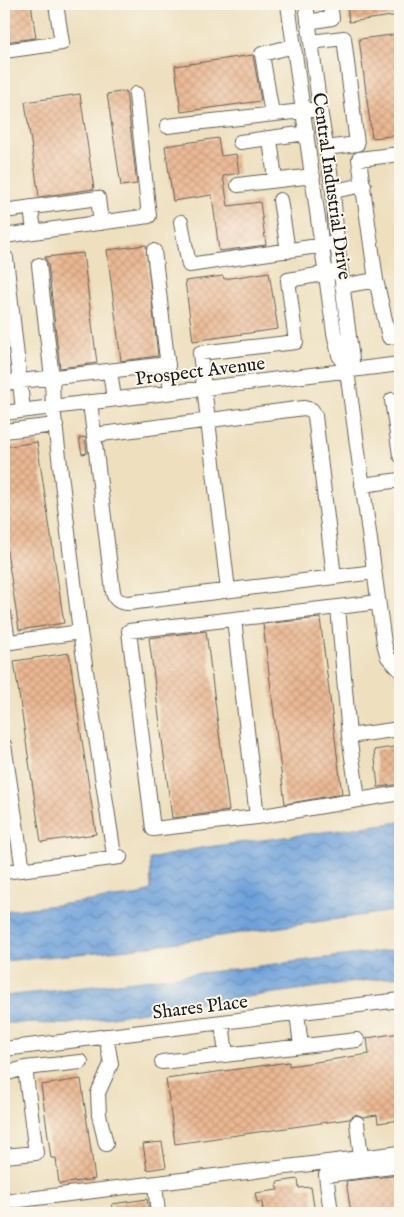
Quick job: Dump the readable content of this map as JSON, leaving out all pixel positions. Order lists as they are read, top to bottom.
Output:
{
  "streets": {
    "street": ["Central Industrial Drive", "Prospect Avenue", "Shares Place"]
  },
  "crossings": [
    ["Central Industrial Drive", "Prospect Avenue"]
  ]
}
